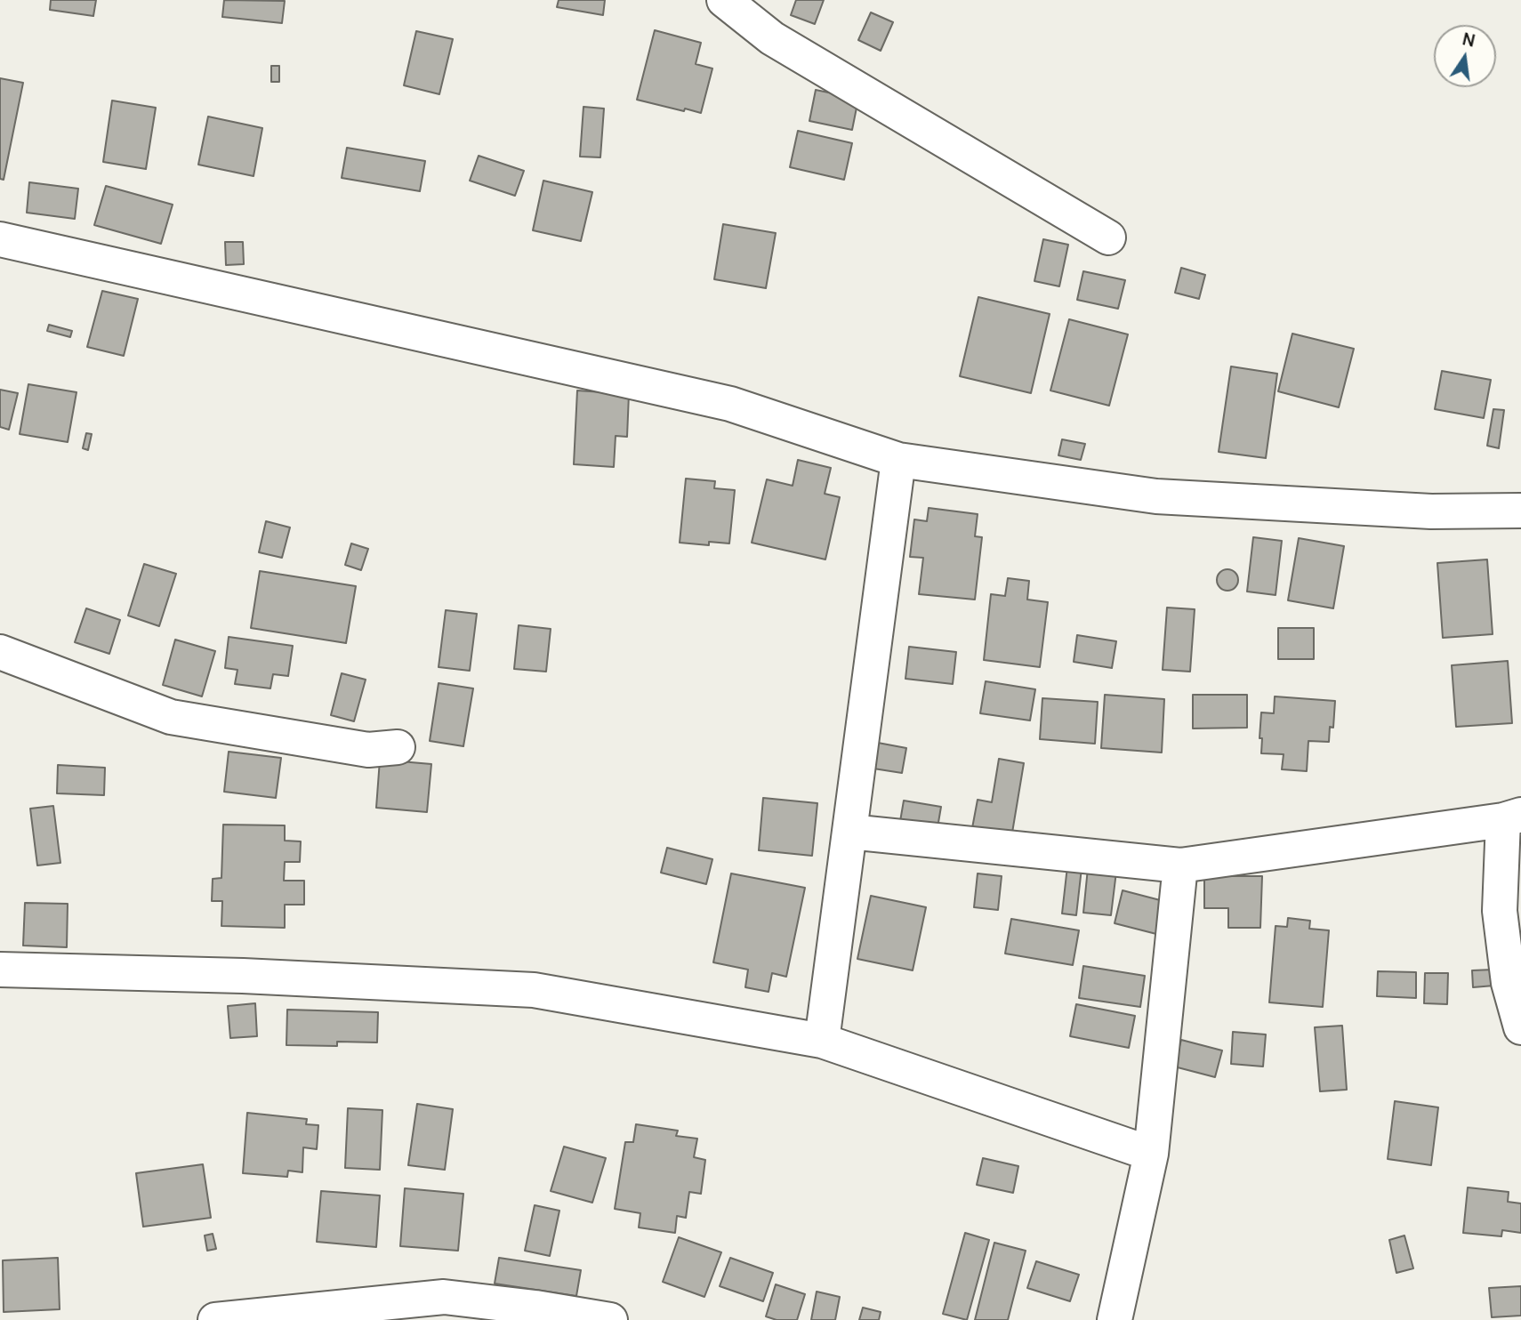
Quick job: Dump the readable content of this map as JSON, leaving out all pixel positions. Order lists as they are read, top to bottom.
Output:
{
  "north": "top"
}
